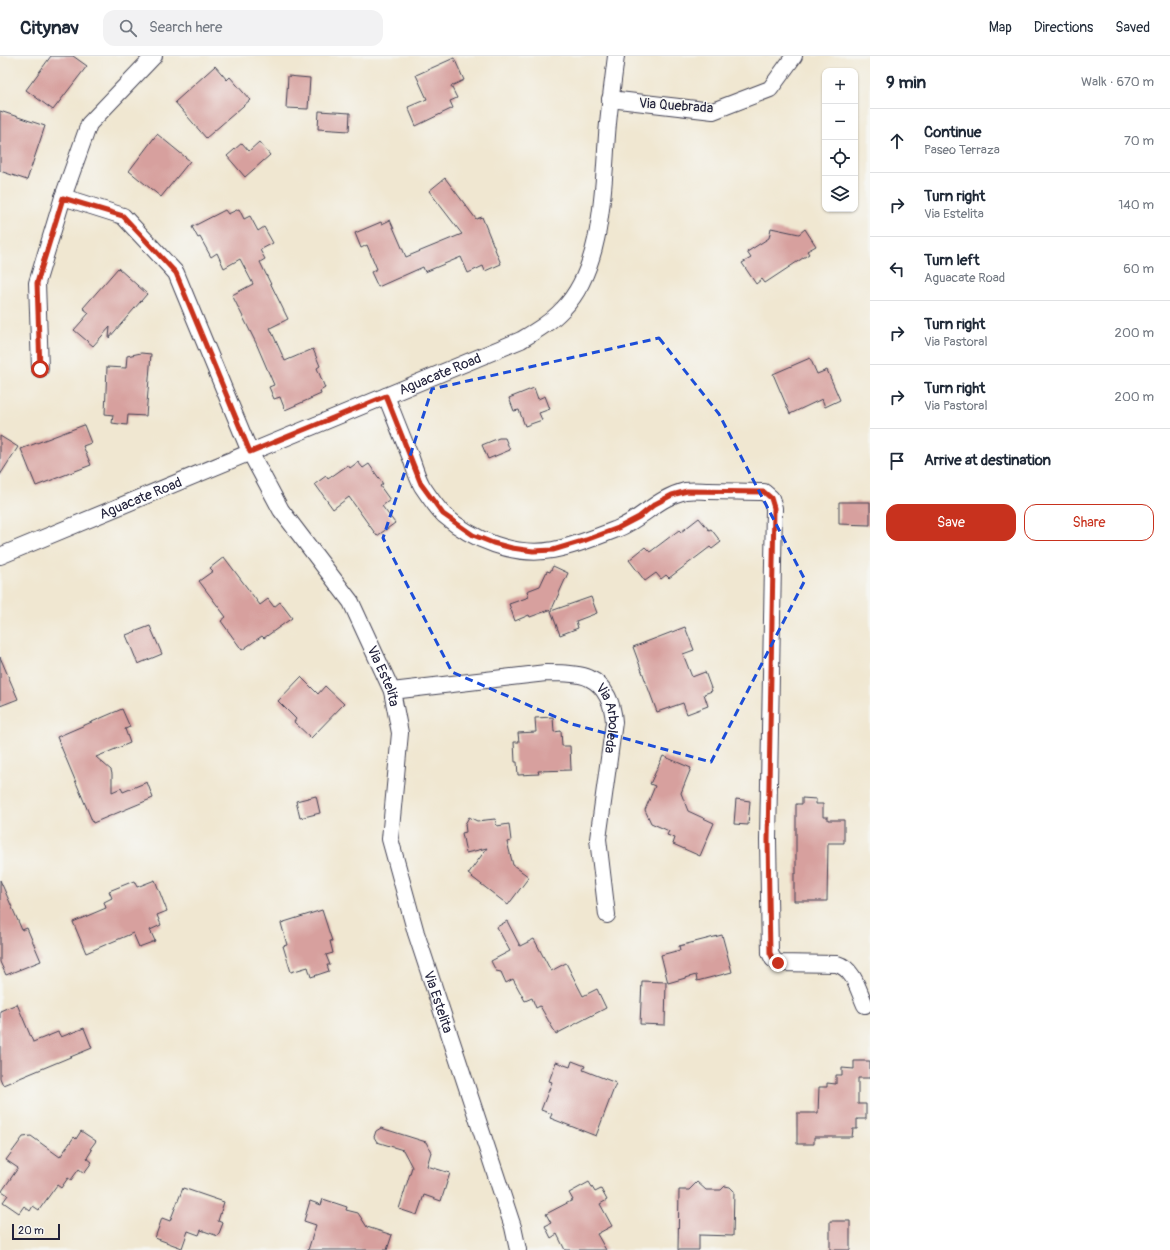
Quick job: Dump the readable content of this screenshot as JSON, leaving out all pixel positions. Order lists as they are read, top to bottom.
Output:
{
  "streets": {
    "street": [
      "Via Quebrada",
      "Aguacate Road",
      "Via Estelita",
      "Via Arboleda"
    ]
  },
  "crossings": [
    ["Via Quebrada", "Aguacate Road"],
    ["Aguacate Road", "Via Estelita"],
    ["Via Estelita", "Via Arboleda"]
  ],
  "scale_bar": "20 m",
  "page": {
    "header": "Citynav",
    "search": "Search here",
    "nav": ["Map", "Directions", "Saved"],
    "heading": ["9 min", "Walk · 670 m"],
    "map_buttons": ["+", "−"],
    "list": [
      ["Continue", "Paseo Terraza", "70 m"],
      ["Turn right", "Via Estelita", "140 m"],
      ["Turn left", "Aguacate Road", "60 m"],
      ["Turn right", "Via Pastoral", "200 m"],
      ["Turn right", "Via Pastoral", "200 m"],
      "Arrive at destination"
    ],
    "buttons": ["Save", "Share"],
    "scale": "20 m"
  }
}
